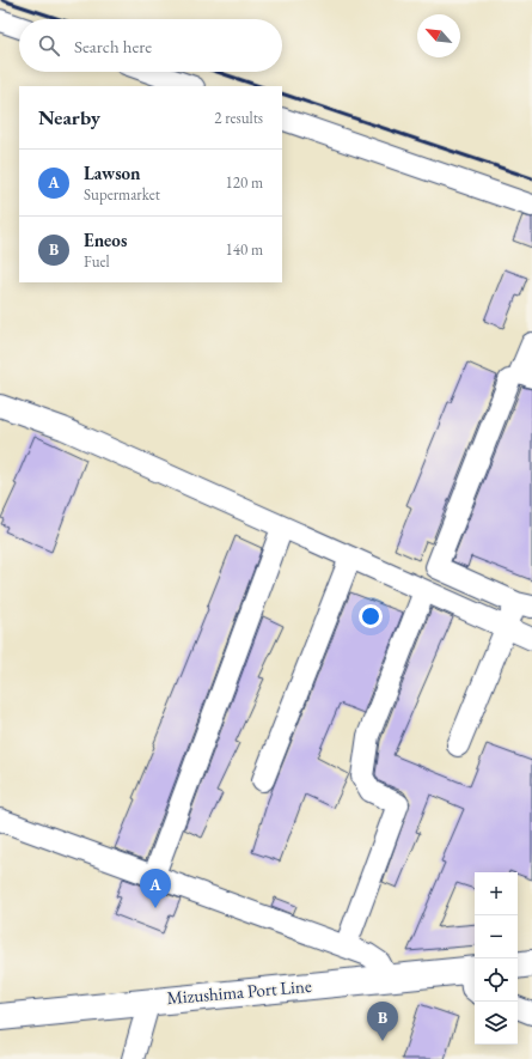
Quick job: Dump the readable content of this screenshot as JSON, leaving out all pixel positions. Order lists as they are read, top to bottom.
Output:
{
  "streets": {
    "main road": ["Mizushima Port Line"]
  },
  "north": "top left",
  "page": {
    "search": "Search here",
    "heading": ["Nearby", "2 results"],
    "list": [
      {
        "mark": "A",
        "name": "Lawson",
        "note": "Supermarket",
        "value": "120 m"
      },
      {
        "mark": "B",
        "name": "Eneos",
        "note": "Fuel",
        "value": "140 m"
      }
    ],
    "pins": ["A", "B"],
    "map_buttons": ["+", "−"]
  }
}
